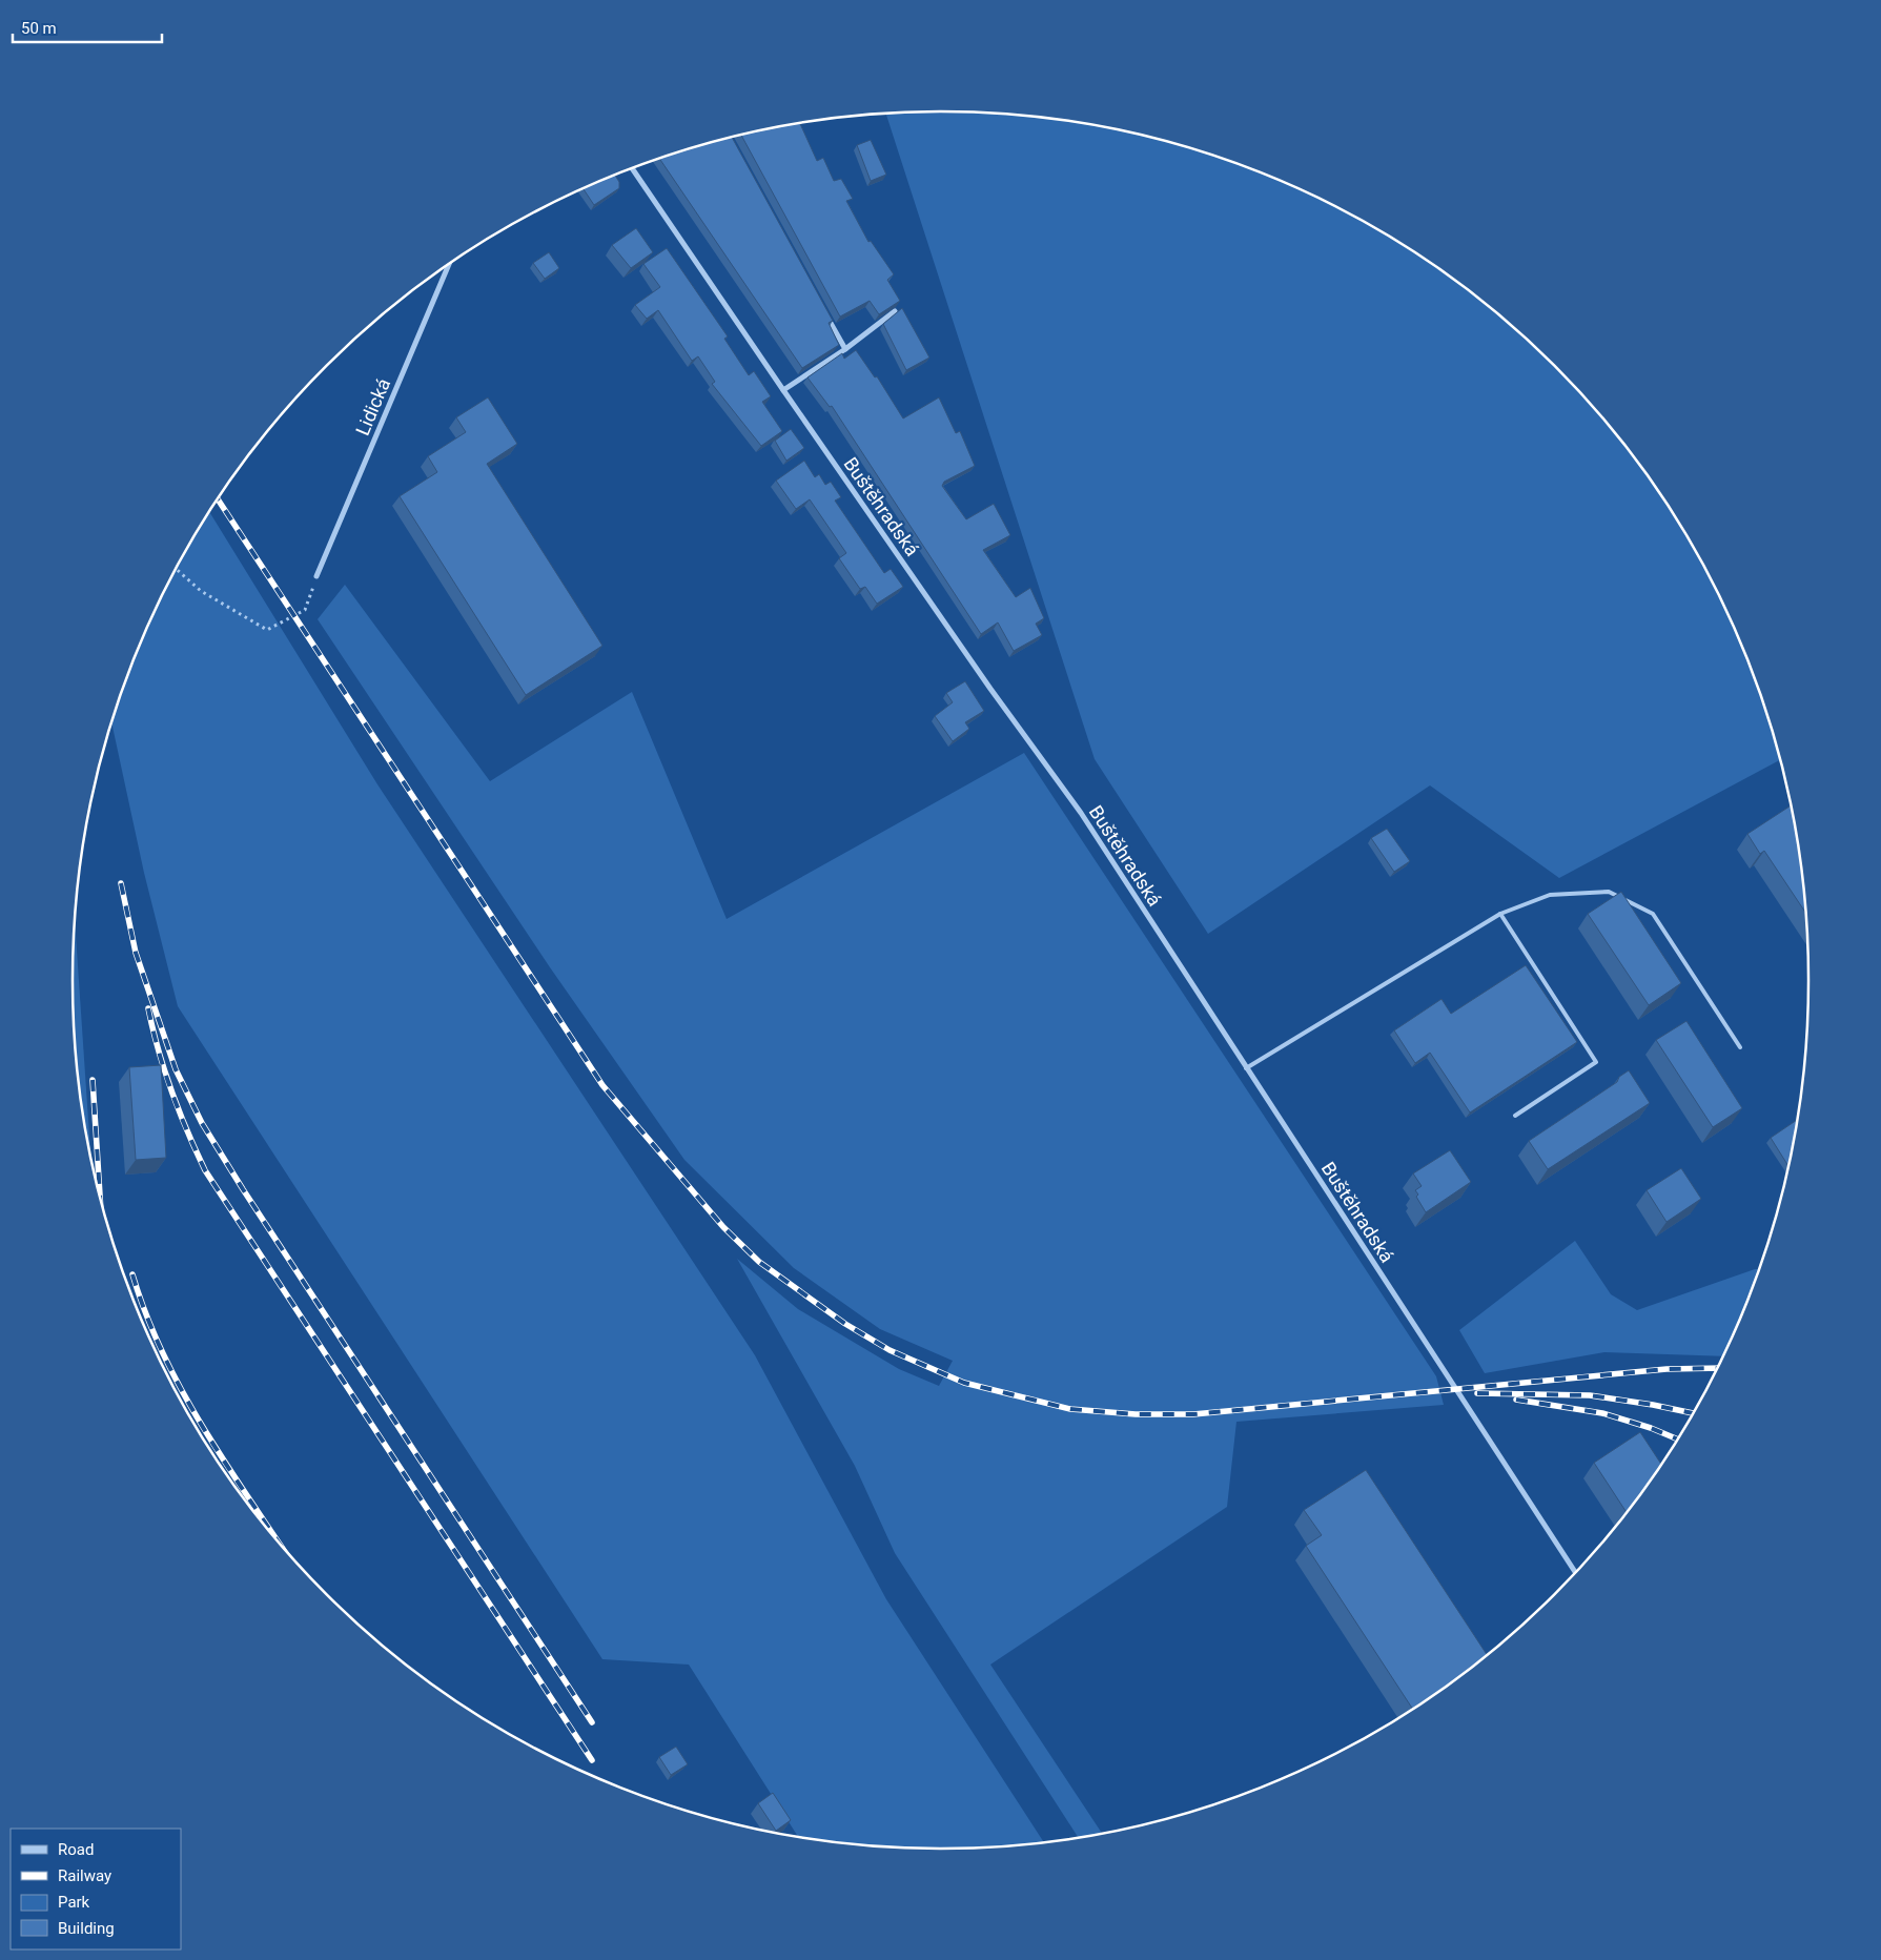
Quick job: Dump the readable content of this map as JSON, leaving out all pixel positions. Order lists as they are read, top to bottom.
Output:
{
  "streets": {
    "street": ["Lidická", "Buštěhradská"]
  },
  "legend": [
    "Road",
    "Railway",
    "Park",
    "Building"
  ],
  "scale_bar": "50 m"
}
